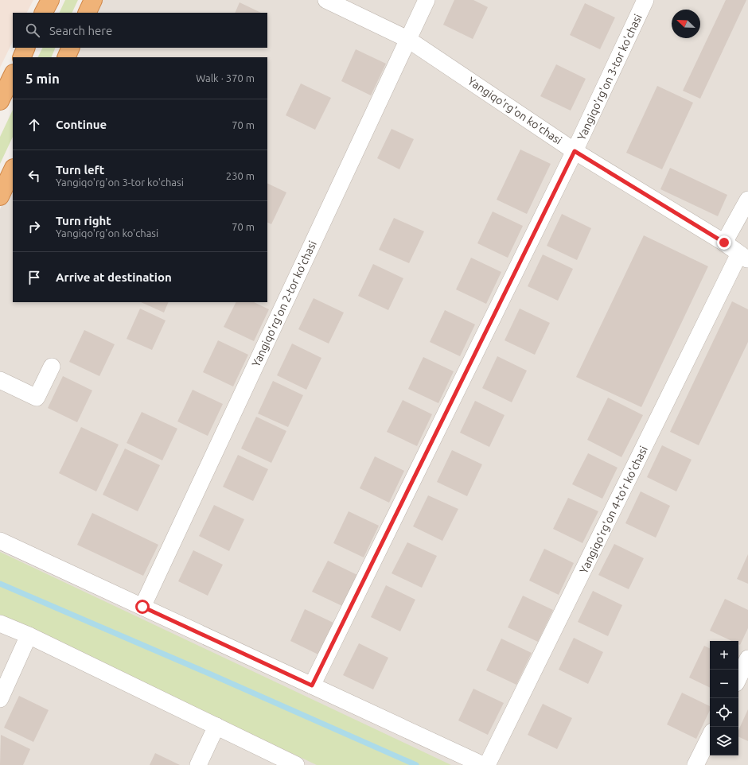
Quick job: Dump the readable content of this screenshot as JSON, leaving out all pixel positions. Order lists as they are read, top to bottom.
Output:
{
  "streets": {
    "street": [
      "Yangiqo'rg'on 3-tor ko'chasi",
      "Yangiqo'rg'on ko'chasi",
      "Yangiqo'rg'on 2-tor ko'chasi",
      "Yangiqo'rg'on 4-to'r ko'chasi"
    ]
  },
  "crossings": [
    ["Yangiqo'rg'on 3-tor ko'chasi", "Yangiqo'rg'on ko'chasi"],
    ["Yangiqo'rg'on ko'chasi", "Yangiqo'rg'on 2-tor ko'chasi"],
    ["Yangiqo'rg'on ko'chasi", "Yangiqo'rg'on 4-to'r ko'chasi"]
  ],
  "north": "top left",
  "page": {
    "search": "Search here",
    "heading": ["5 min", "Walk · 370 m"],
    "list": [
      ["Continue", "70 m"],
      ["Turn left", "Yangiqo'rg'on 3-tor ko'chasi", "230 m"],
      ["Turn right", "Yangiqo'rg'on ko'chasi", "70 m"],
      "Arrive at destination"
    ],
    "map_buttons": ["+", "−"]
  }
}
